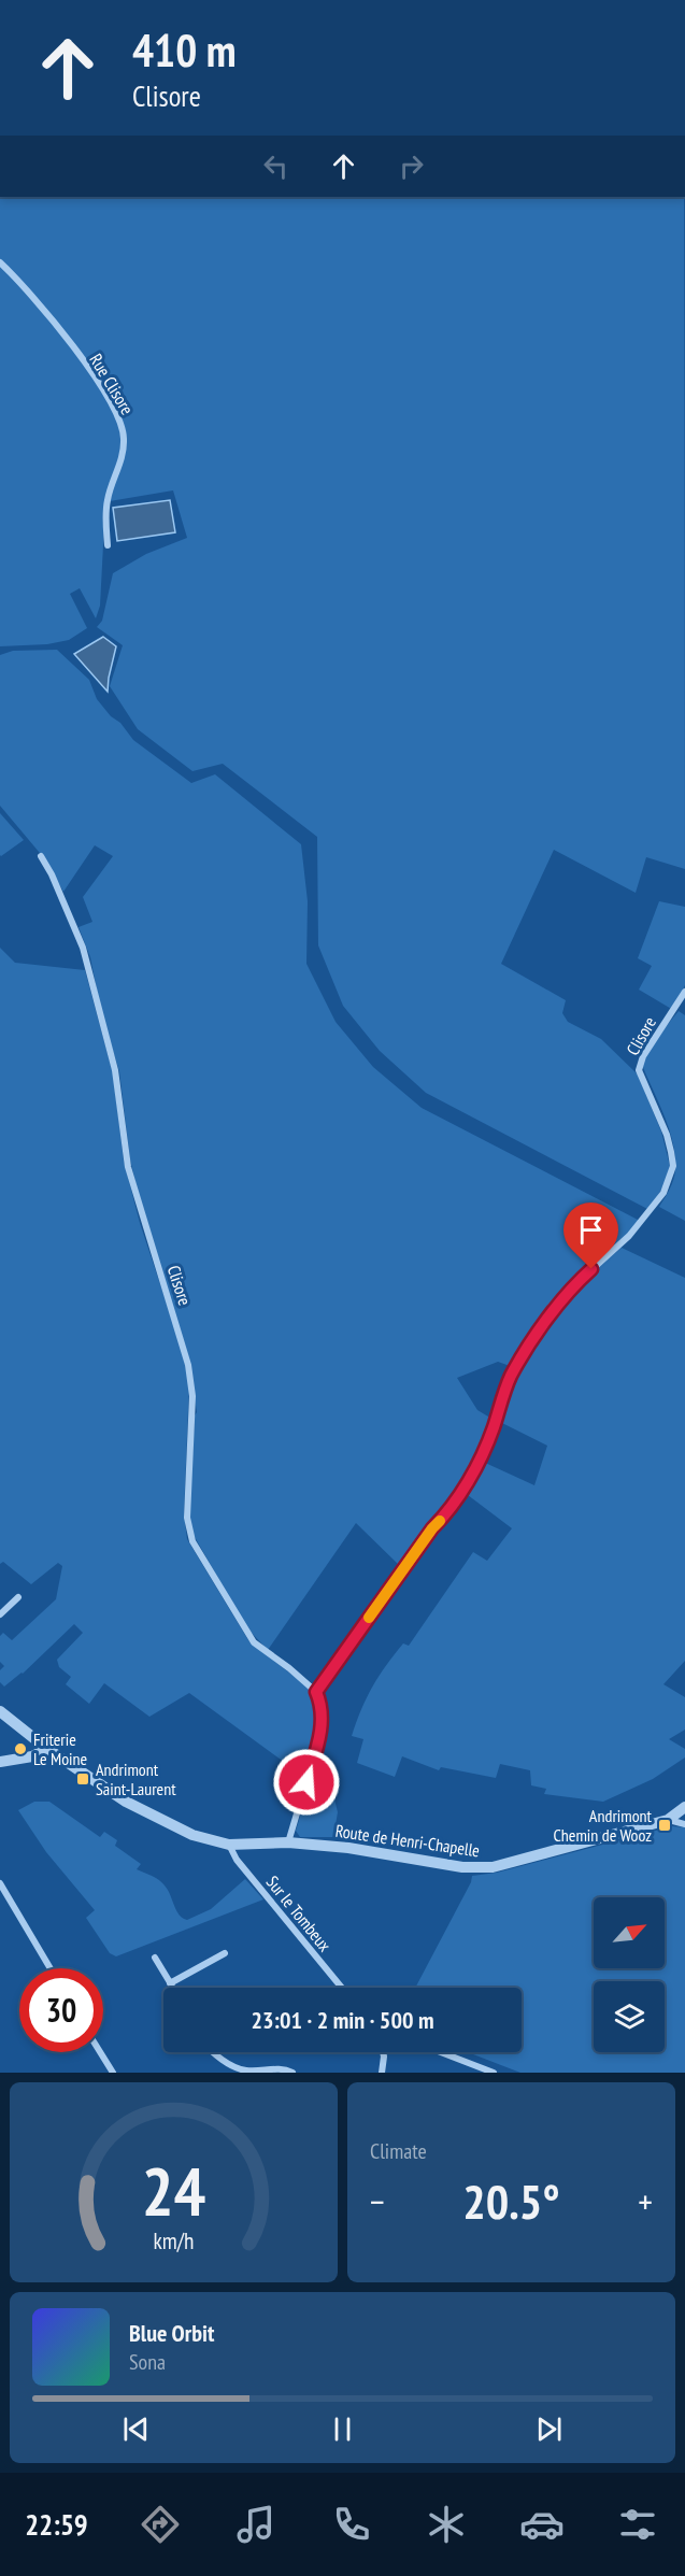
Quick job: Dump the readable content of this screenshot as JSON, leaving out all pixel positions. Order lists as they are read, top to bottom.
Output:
{
  "streets": {
    "street": [
      "Rue Clisore",
      "Clisore",
      "Route de Henri-Chapelle",
      "Sur le Tombeux"
    ]
  },
  "crossings": [
    ["Route de Henri-Chapelle", "Sur le Tombeux"]
  ],
  "places": {
    "other": ["Friterie Le Moine"],
    "transit": ["Andrimont Saint-Laurent", "Andrimont Chemin de Wooz"]
  },
  "north": "top right",
  "page": {
    "turn": ["410 m", "Clisore"],
    "limit": "30",
    "trip": "23:01 · 2 min · 500 m",
    "tile": "Climate",
    "heat": ["−", "20.5°", "+"],
    "song": ["Blue Orbit", "Sona"],
    "tabs": "22:59",
    "gauge": ["24", "km/h"]
  }
}
